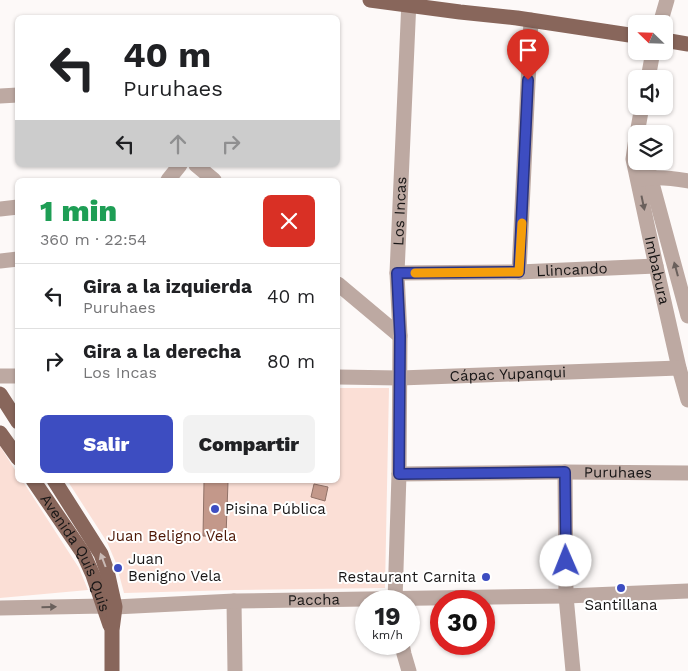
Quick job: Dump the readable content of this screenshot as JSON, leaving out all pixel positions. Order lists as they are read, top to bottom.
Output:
{
  "streets": {
    "main road": ["Avenida Quis Quis"],
    "street": [
      "Los Incas",
      "Llincando",
      "Imbabura",
      "Cápac Yupanqui",
      "Puruhaes",
      "Paccha"
    ]
  },
  "crossings": [
    ["Los Incas", "Llincando"],
    ["Los Incas", "Cápac Yupanqui"],
    ["Los Incas", "Puruhaes"],
    ["Llincando", "Imbabura"],
    ["Imbabura", "Cápac Yupanqui"],
    ["Avenida Quis Quis", "Paccha"]
  ],
  "parks": ["Juan Beligno Vela"],
  "places": [
    "Pisina Pública",
    "Juan Benigno Vela",
    "Restaurant Carnita",
    "Santillana"
  ],
  "north": "top left",
  "page": {
    "turn": ["40 m", "Puruhaes"],
    "heading": ["1 min", "360 m · 22:54"],
    "list": [
      {
        "name": "Gira a la izquierda",
        "note": "Puruhaes",
        "value": "40 m"
      },
      {
        "name": "Gira a la derecha",
        "note": "Los Incas",
        "value": "80 m"
      }
    ],
    "buttons": ["Salir", "Compartir"],
    "speed": "19 km/h",
    "limit": "30"
  }
}
